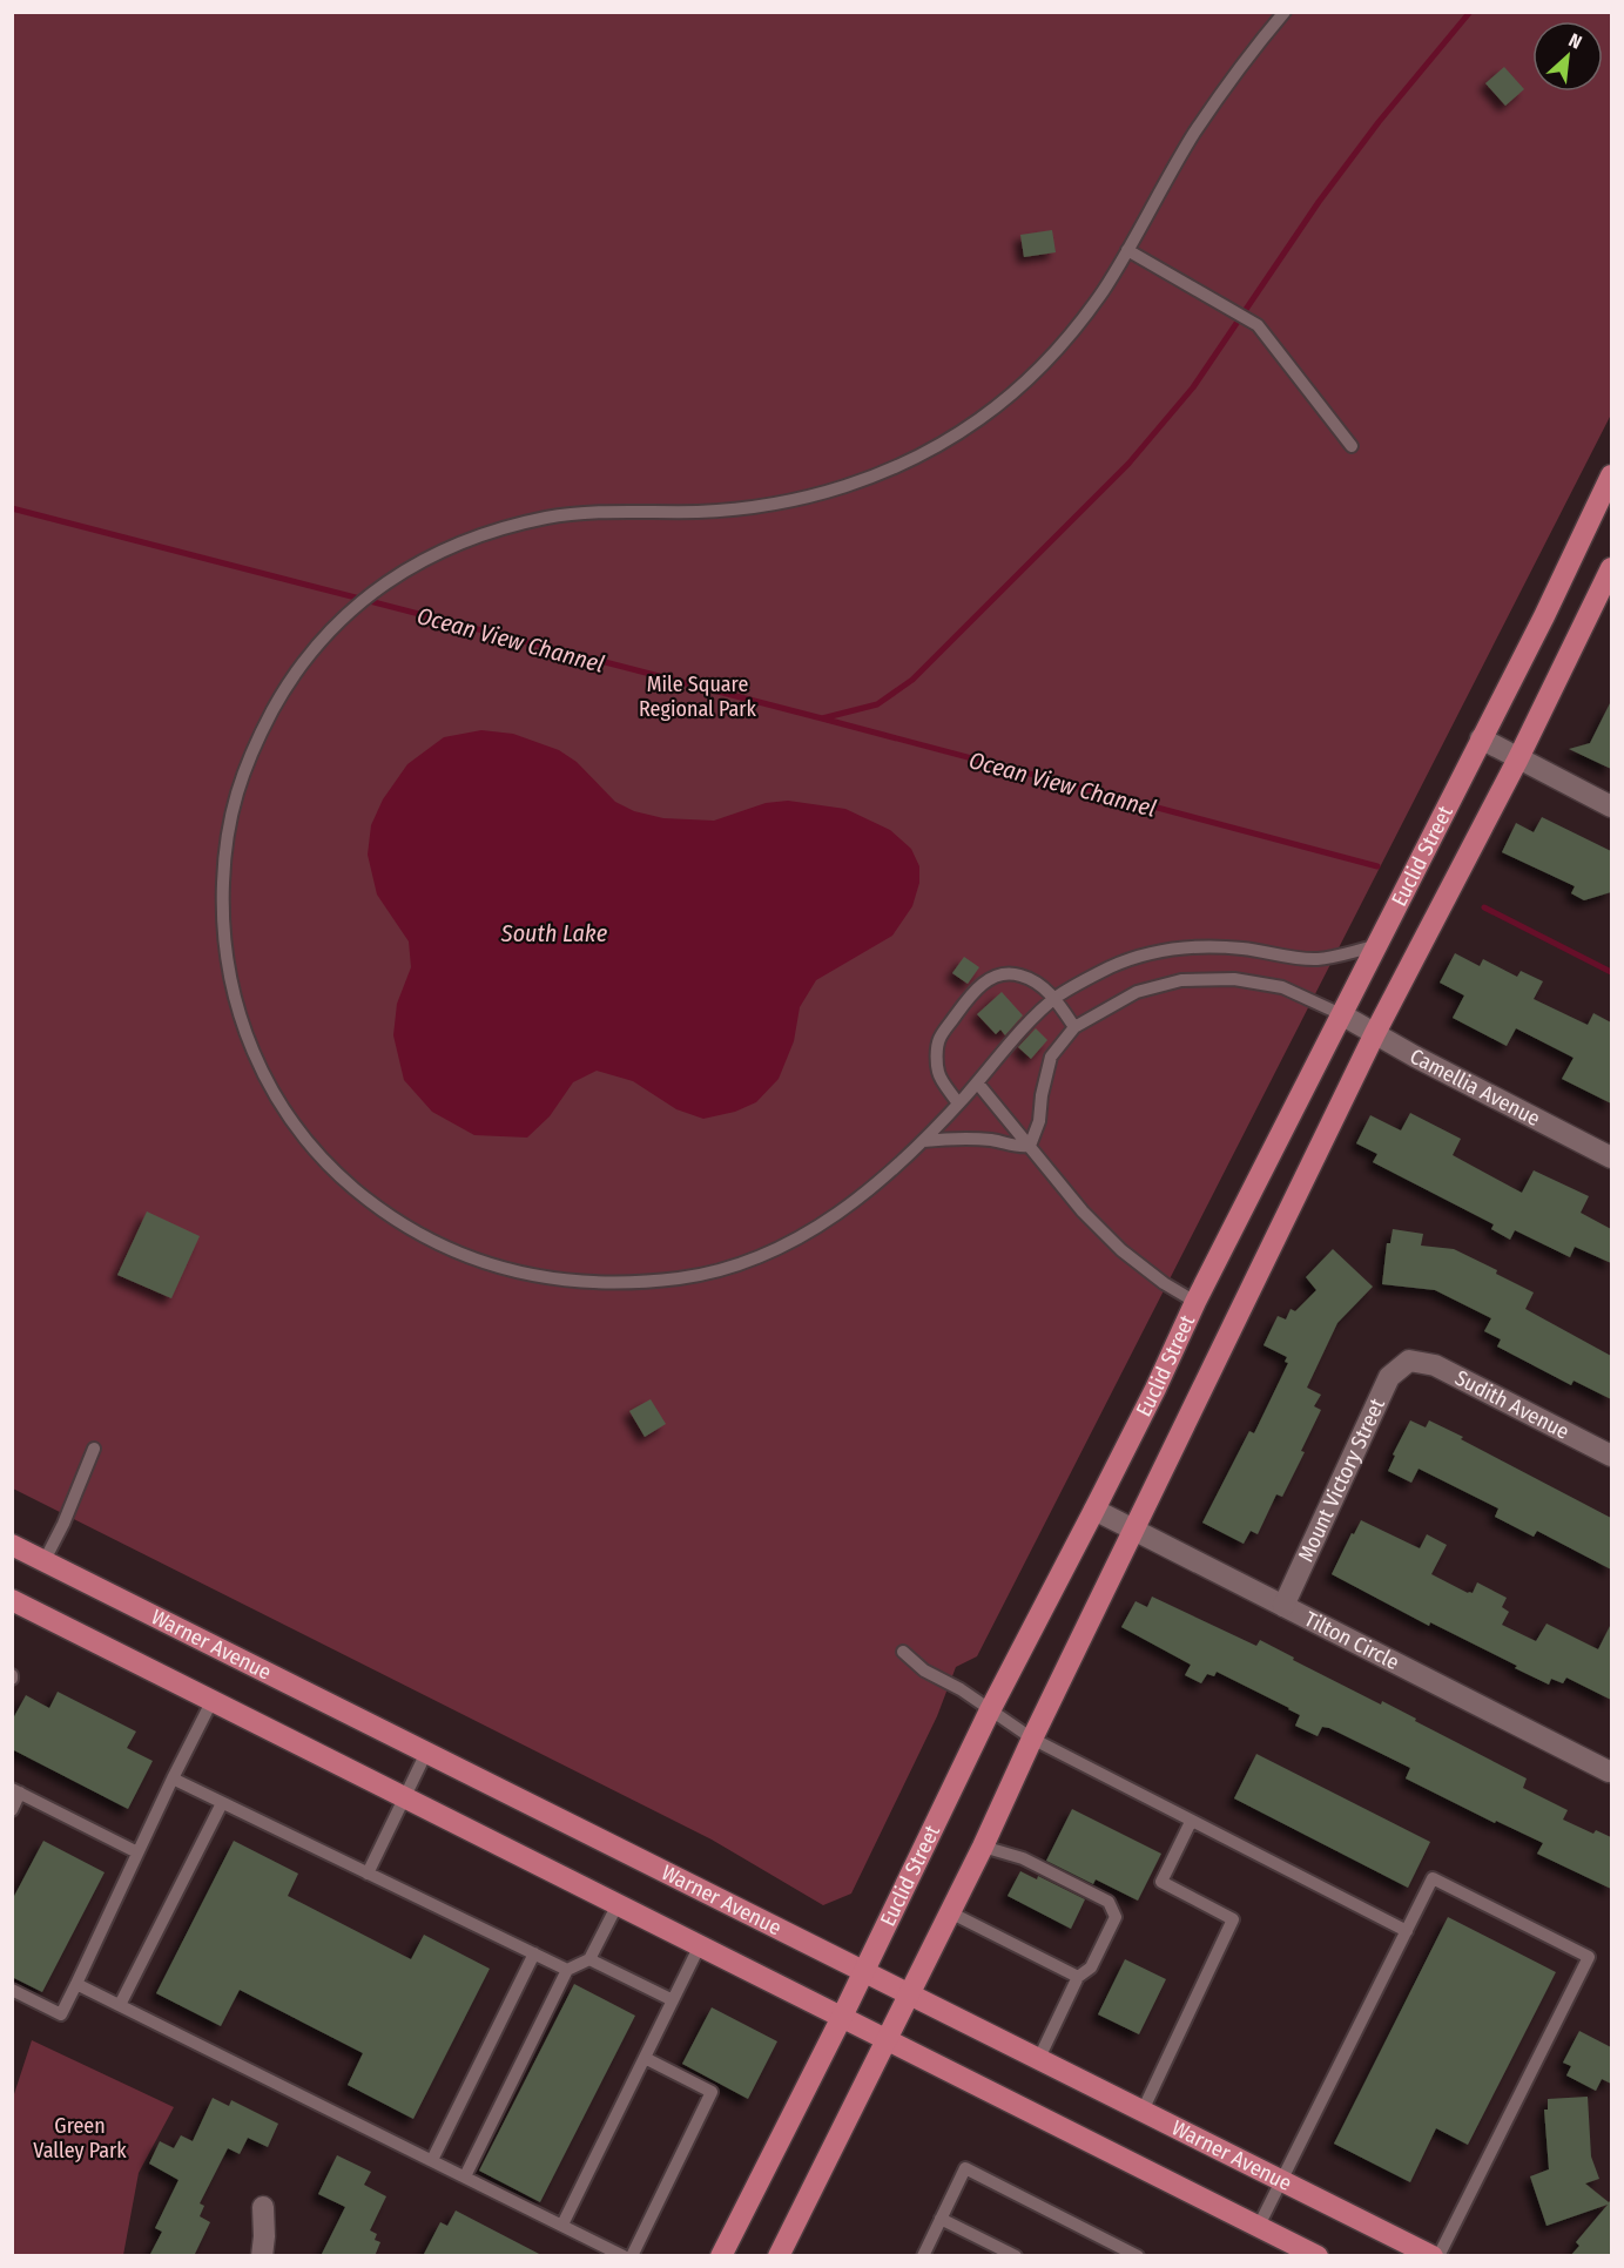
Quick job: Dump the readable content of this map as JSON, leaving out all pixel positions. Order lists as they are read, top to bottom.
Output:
{
  "streets": {
    "main road": ["Euclid Street", "Warner Avenue"],
    "street": [
      "Camellia Avenue",
      "Sudith Avenue",
      "Mount Victory Street",
      "Tilton Circle"
    ]
  },
  "crossings": [
    ["Euclid Street", "Camellia Avenue"],
    ["Euclid Street", "Tilton Circle"],
    ["Euclid Street", "Warner Avenue"],
    ["Sudith Avenue", "Mount Victory Street"],
    ["Mount Victory Street", "Tilton Circle"]
  ],
  "water": ["Ocean View Channel", "South Lake"],
  "parks": ["Mile Square Regional Park", "Green Valley Park"],
  "north": "top right"
}
